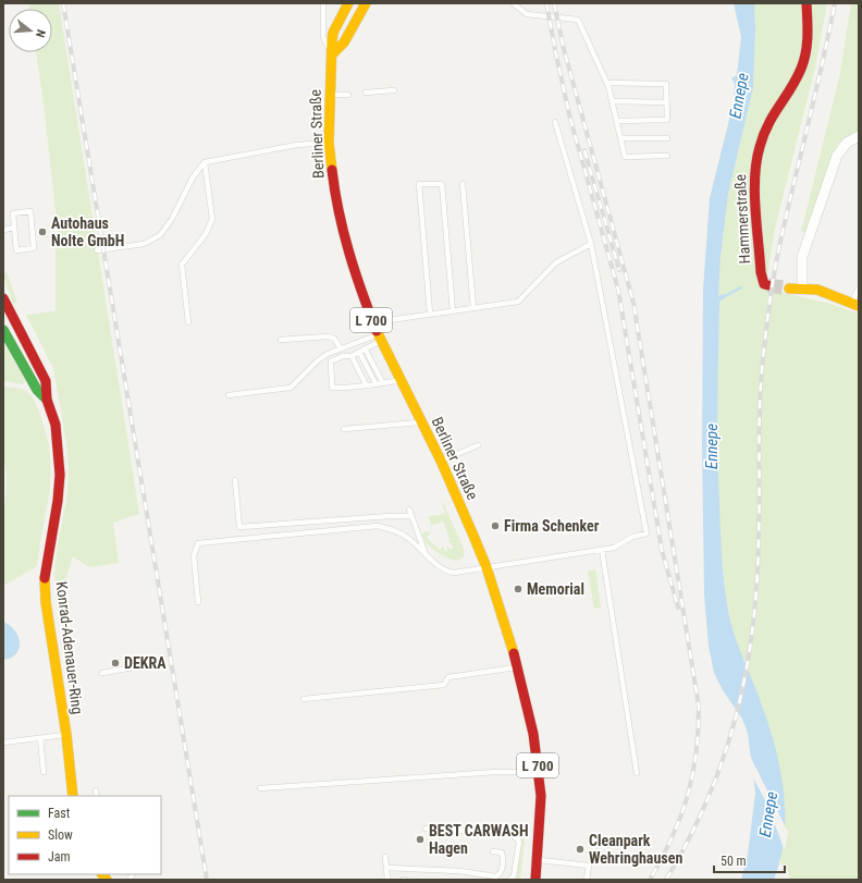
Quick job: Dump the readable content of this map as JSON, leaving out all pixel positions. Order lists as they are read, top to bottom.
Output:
{
  "streets": {
    "street": [
      "Berliner Straße",
      "Hammerstraße",
      "L 700",
      "Konrad-Adenauer-Ring"
    ]
  },
  "water": ["Ennepe"],
  "places": [
    "Autohaus Nolte GmbH",
    "Firma Schenker",
    "Memorial",
    "DEKRA",
    "BEST CARWASH Hagen",
    "Cleanpark Wehringhausen"
  ],
  "legend": ["Fast", "Slow", "Jam"],
  "scale_bar": "50 m",
  "north": "right"
}
